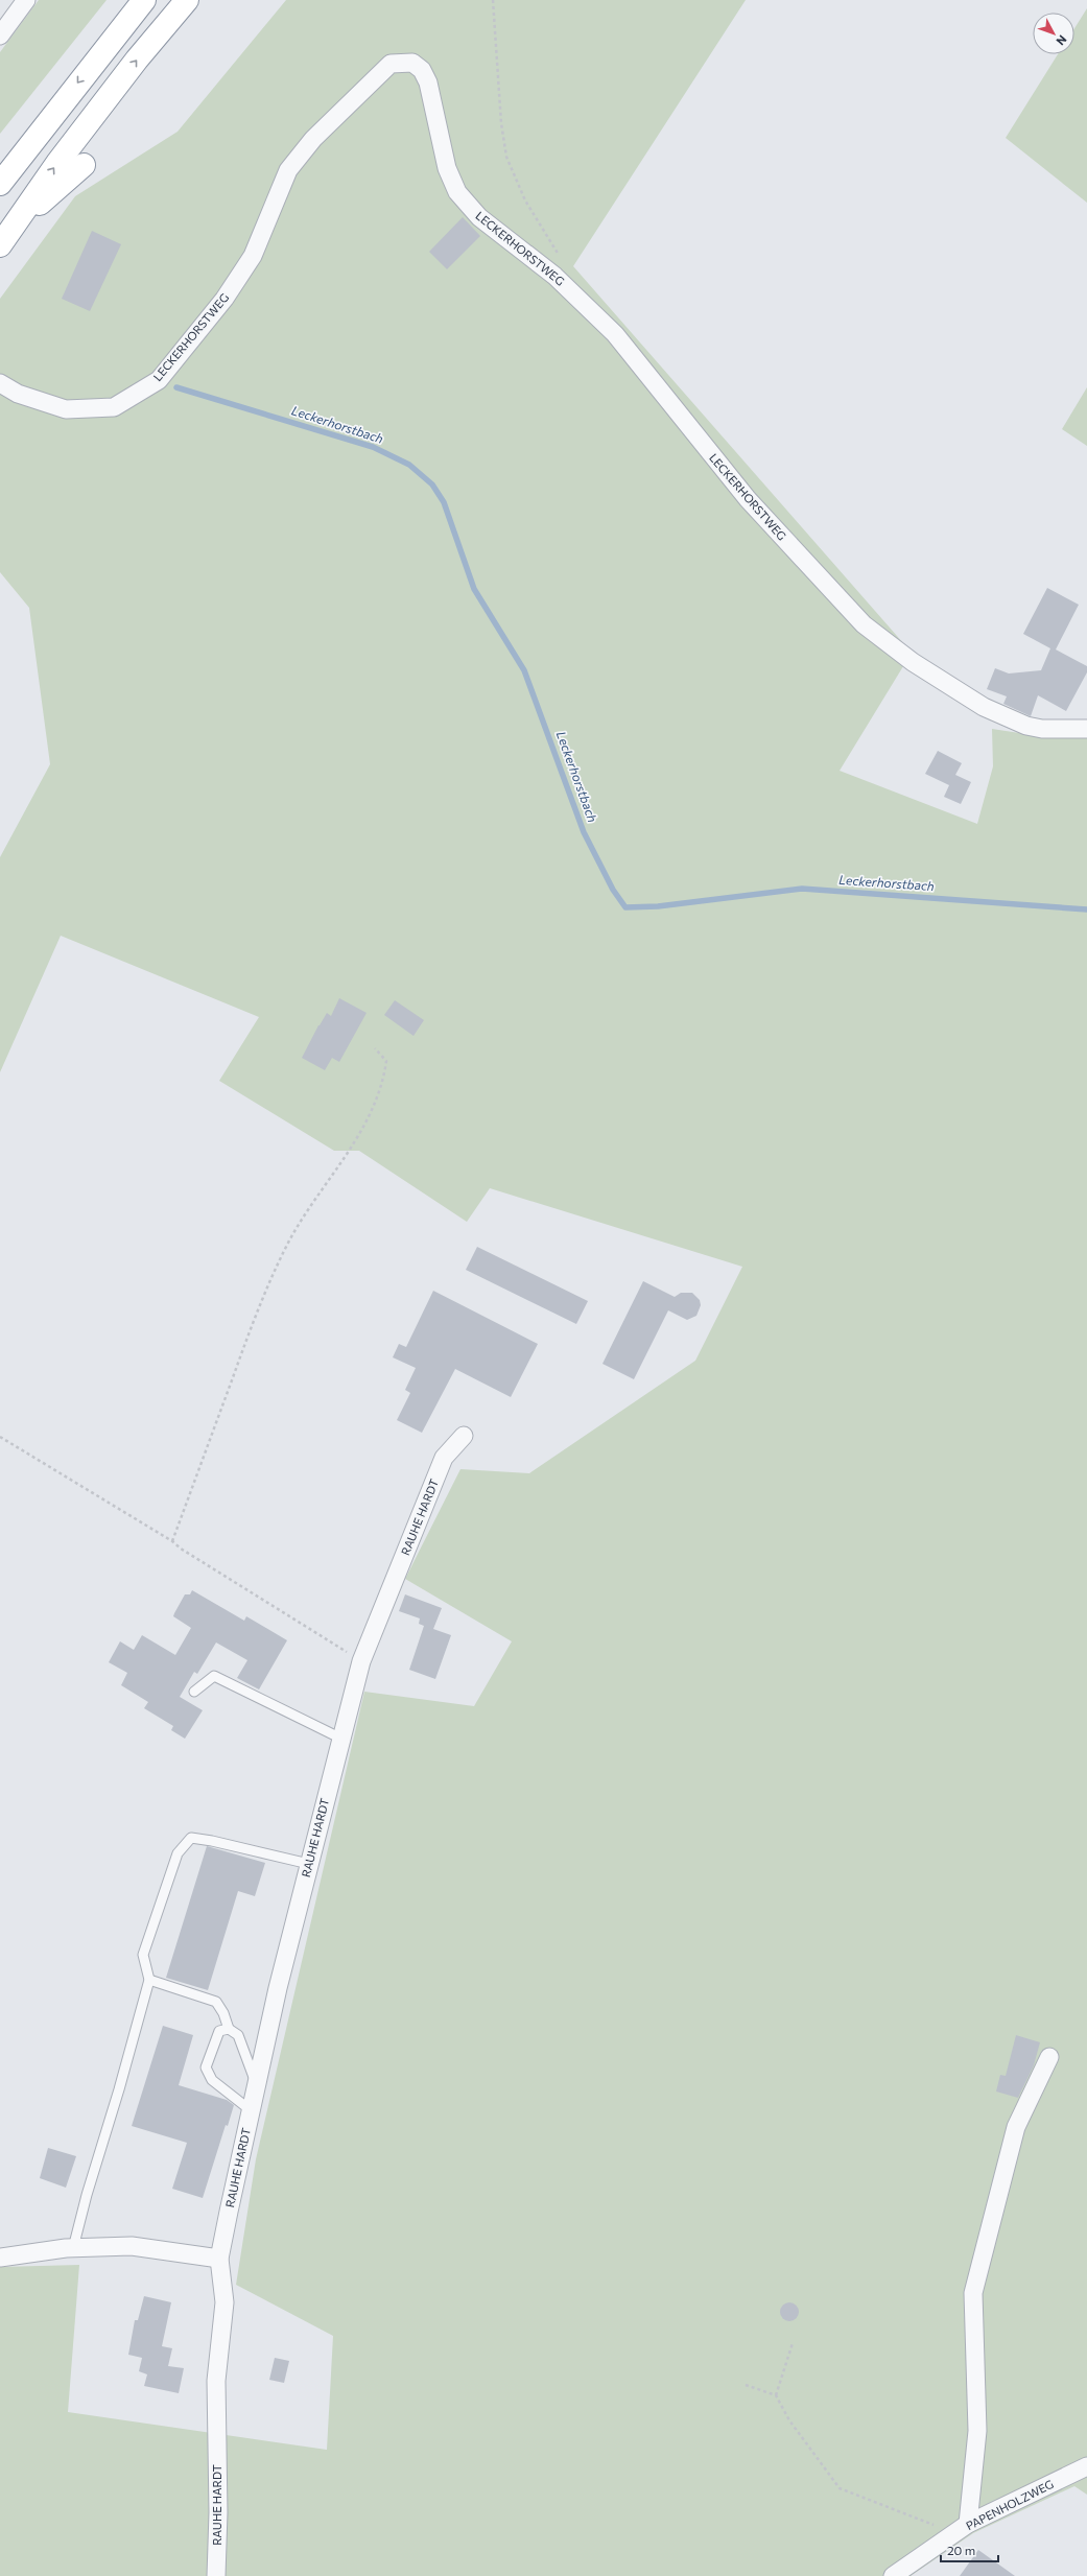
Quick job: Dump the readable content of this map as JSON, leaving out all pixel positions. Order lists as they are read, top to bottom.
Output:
{
  "streets": {
    "street": ["LECKERHORSTWEG", "RAUHE HARDT", "PAPENHOLZWEG"]
  },
  "water": ["Leckerhorstbach"],
  "scale_bar": "20 m",
  "north": "bottom right"
}
